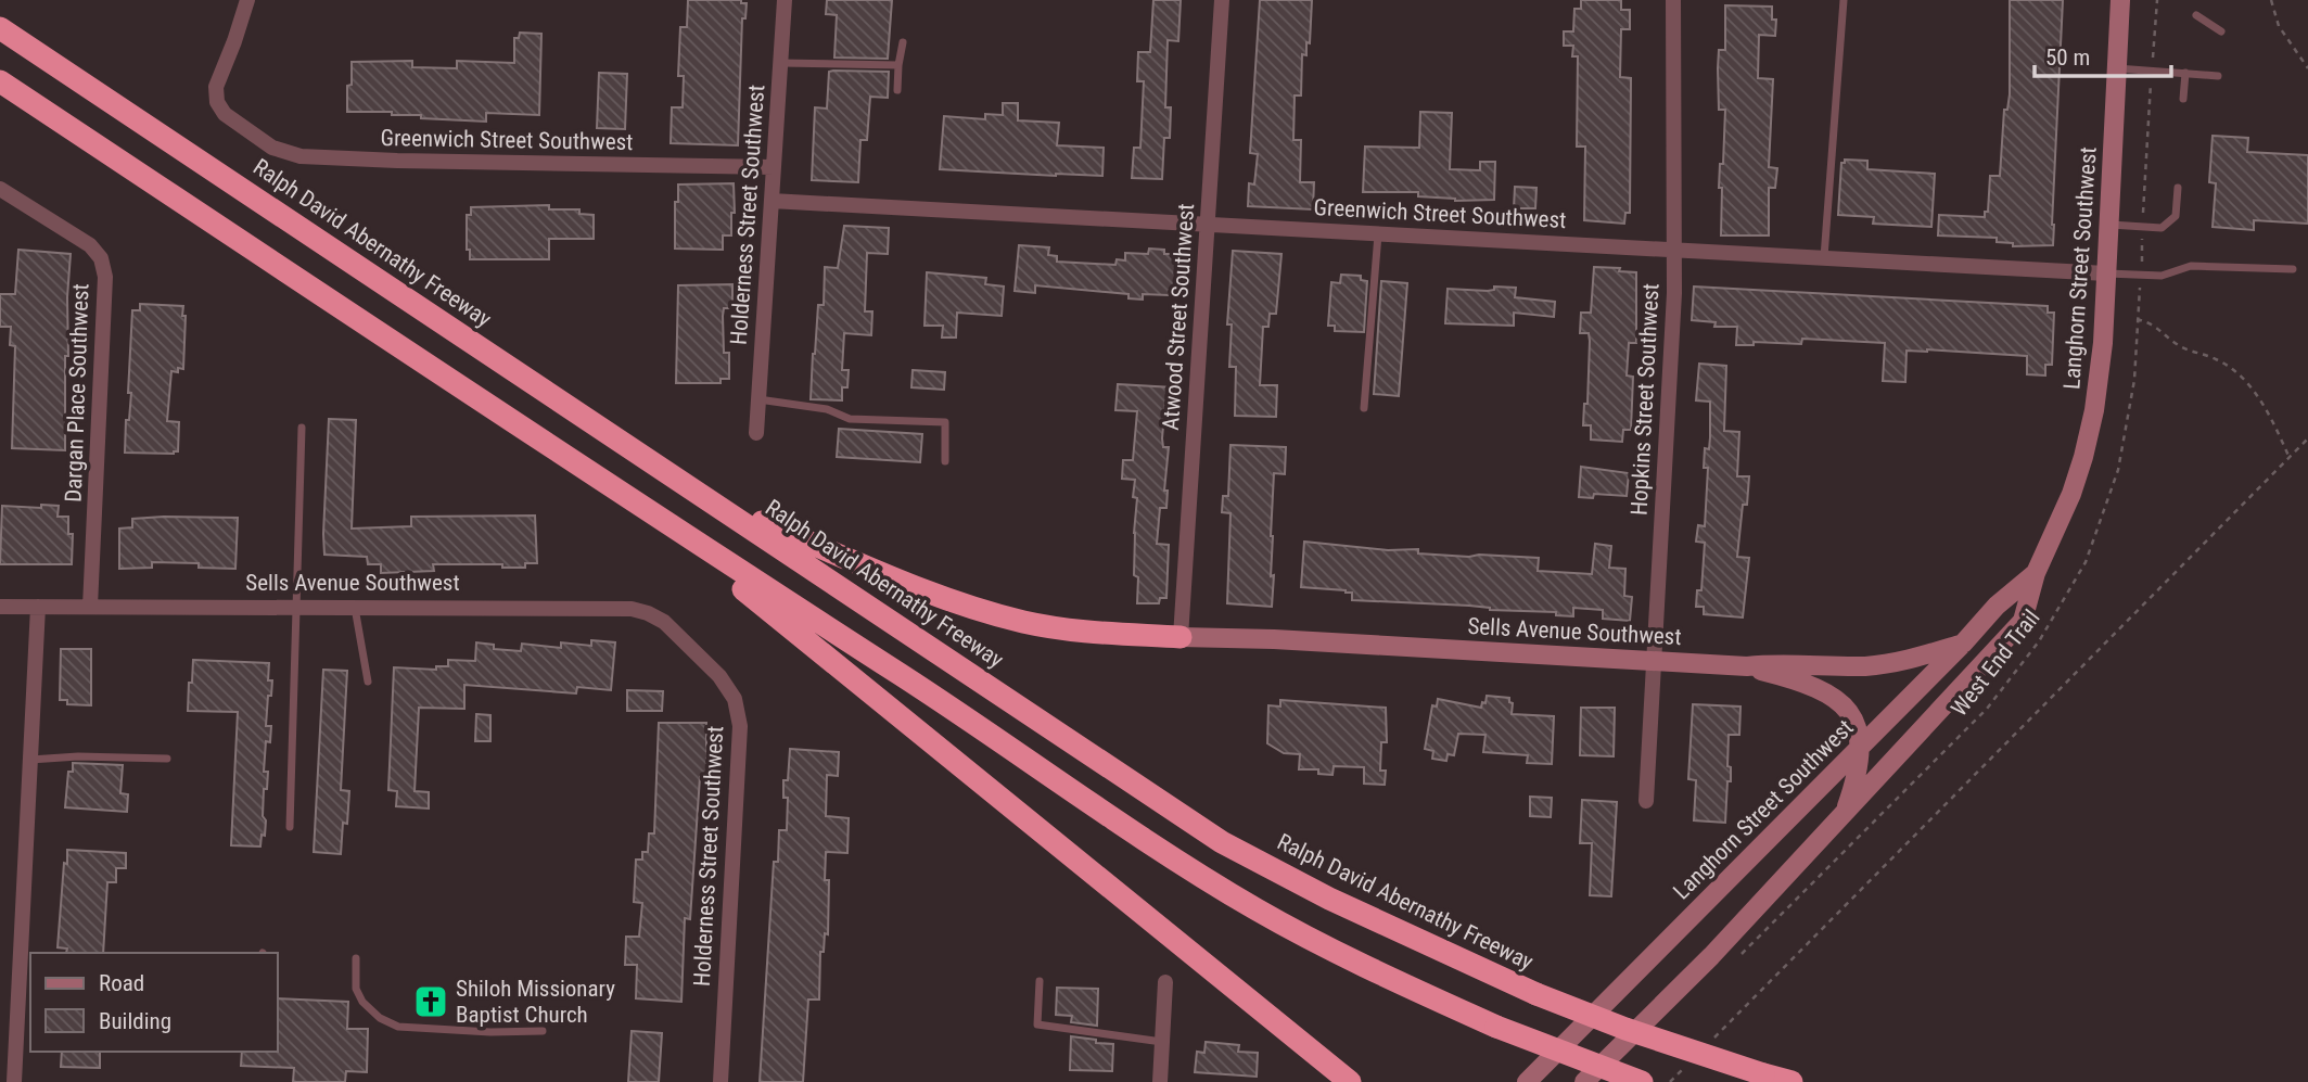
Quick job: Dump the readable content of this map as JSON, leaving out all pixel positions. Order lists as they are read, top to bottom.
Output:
{
  "streets": {
    "highway": ["Ralph David Abernathy Freeway"],
    "street": [
      "Greenwich Street Southwest",
      "Holderness Street Southwest",
      "Langhorn Street Southwest",
      "Atwood Street Southwest",
      "Dargan Place Southwest",
      "Hopkins Street Southwest",
      "Sells Avenue Southwest"
    ],
    "path": ["West End Trail"]
  },
  "crossings": [
    ["Greenwich Street Southwest", "Holderness Street Southwest"],
    ["Greenwich Street Southwest", "Langhorn Street Southwest"],
    ["Greenwich Street Southwest", "Atwood Street Southwest"],
    ["Greenwich Street Southwest", "Hopkins Street Southwest"],
    ["Holderness Street Southwest", "Sells Avenue Southwest"],
    ["Langhorn Street Southwest", "Sells Avenue Southwest"],
    ["Atwood Street Southwest", "Sells Avenue Southwest"],
    ["Dargan Place Southwest", "Sells Avenue Southwest"],
    ["Hopkins Street Southwest", "Sells Avenue Southwest"]
  ],
  "places": {
    "church": ["Shiloh Missionary Baptist Church"]
  },
  "legend": ["Road", "Building"],
  "scale_bar": "50 m"
}
